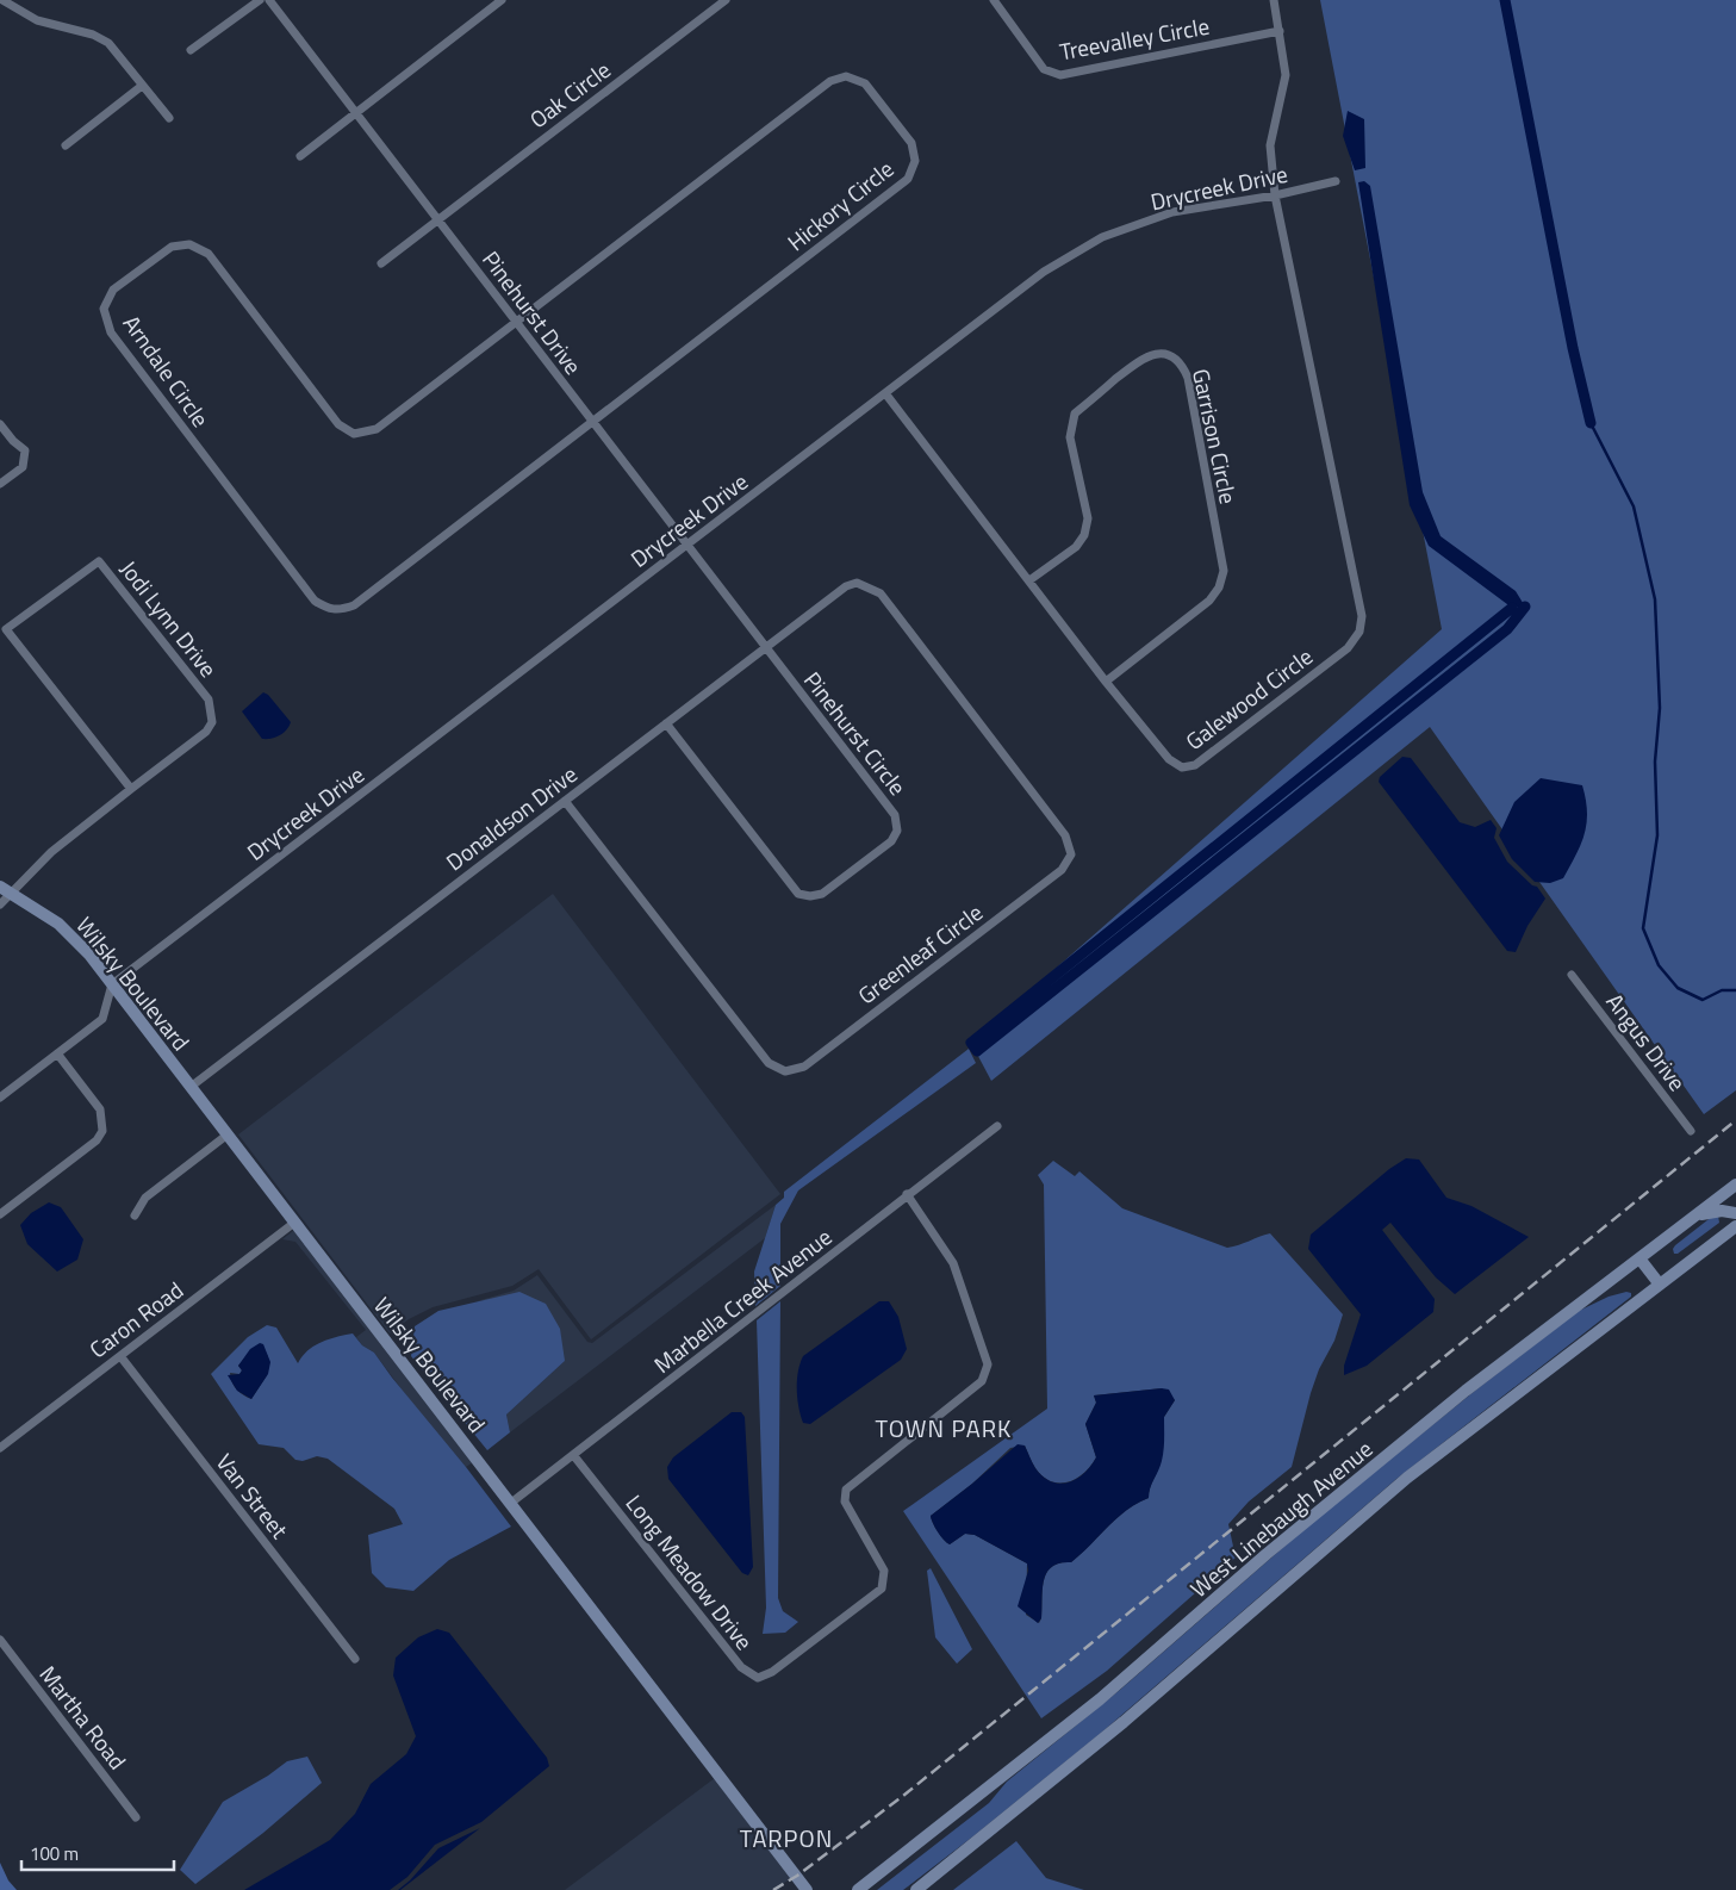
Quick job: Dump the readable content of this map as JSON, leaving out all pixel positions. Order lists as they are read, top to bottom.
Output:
{
  "streets": {
    "main road": ["Wilsky Boulevard", "West Linebaugh Avenue"],
    "street": [
      "Treevalley Circle",
      "Oak Circle",
      "Drycreek Drive",
      "Hickory Circle",
      "Pinehurst Drive",
      "Arndale Circle",
      "Garrison Circle",
      "Jodi Lynn Drive",
      "Galewood Circle",
      "Pinehurst Circle",
      "Donaldson Drive",
      "Greenleaf Circle",
      "Angus Drive",
      "Marbella Creek Avenue",
      "Caron Road",
      "Van Street",
      "Long Meadow Drive",
      "Martha Road"
    ]
  },
  "crossings": [
    ["Treevalley Circle", "Galewood Circle"],
    ["Oak Circle", "Pinehurst Drive"],
    ["Drycreek Drive", "Pinehurst Drive"],
    ["Drycreek Drive", "Galewood Circle"],
    ["Drycreek Drive", "Wilsky Boulevard"],
    ["Hickory Circle", "Pinehurst Drive"],
    ["Hickory Circle", "Arndale Circle"],
    ["Pinehurst Drive", "Arndale Circle"],
    ["Pinehurst Drive", "Pinehurst Circle"],
    ["Pinehurst Drive", "Donaldson Drive"],
    ["Garrison Circle", "Galewood Circle"],
    ["Pinehurst Circle", "Donaldson Drive"],
    ["Donaldson Drive", "Greenleaf Circle"],
    ["Donaldson Drive", "Wilsky Boulevard"],
    ["Wilsky Boulevard", "Marbella Creek Avenue"],
    ["Wilsky Boulevard", "Caron Road"],
    ["Marbella Creek Avenue", "Long Meadow Drive"],
    ["Caron Road", "Van Street"]
  ],
  "districts": ["TOWN PARK", "TARPON"],
  "scale_bar": "100 m"
}
